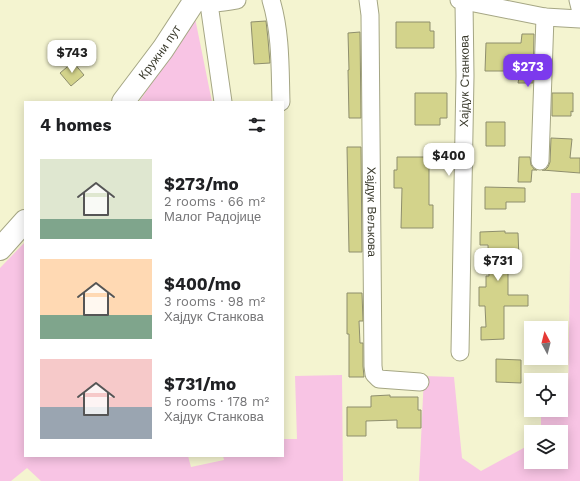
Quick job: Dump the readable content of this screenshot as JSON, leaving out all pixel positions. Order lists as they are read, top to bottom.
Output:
{
  "streets": {
    "main road": ["Кружни пут"],
    "street": ["Хајдук Станкова", "Хајдук Вељкова"]
  },
  "north": "top",
  "page": {
    "price": [
      "$743",
      "$273",
      "$400",
      "$731"
    ],
    "heading": "4 homes",
    "list": [
      {
        "name": "$273/mo",
        "note": "2 rooms · 66 m² · Малог Радојице"
      },
      {
        "name": "$400/mo",
        "note": "3 rooms · 98 m² · Хајдук Станкова"
      },
      {
        "name": "$731/mo",
        "note": "5 rooms · 178 m² · Хајдук Станкова"
      }
    ]
  }
}
